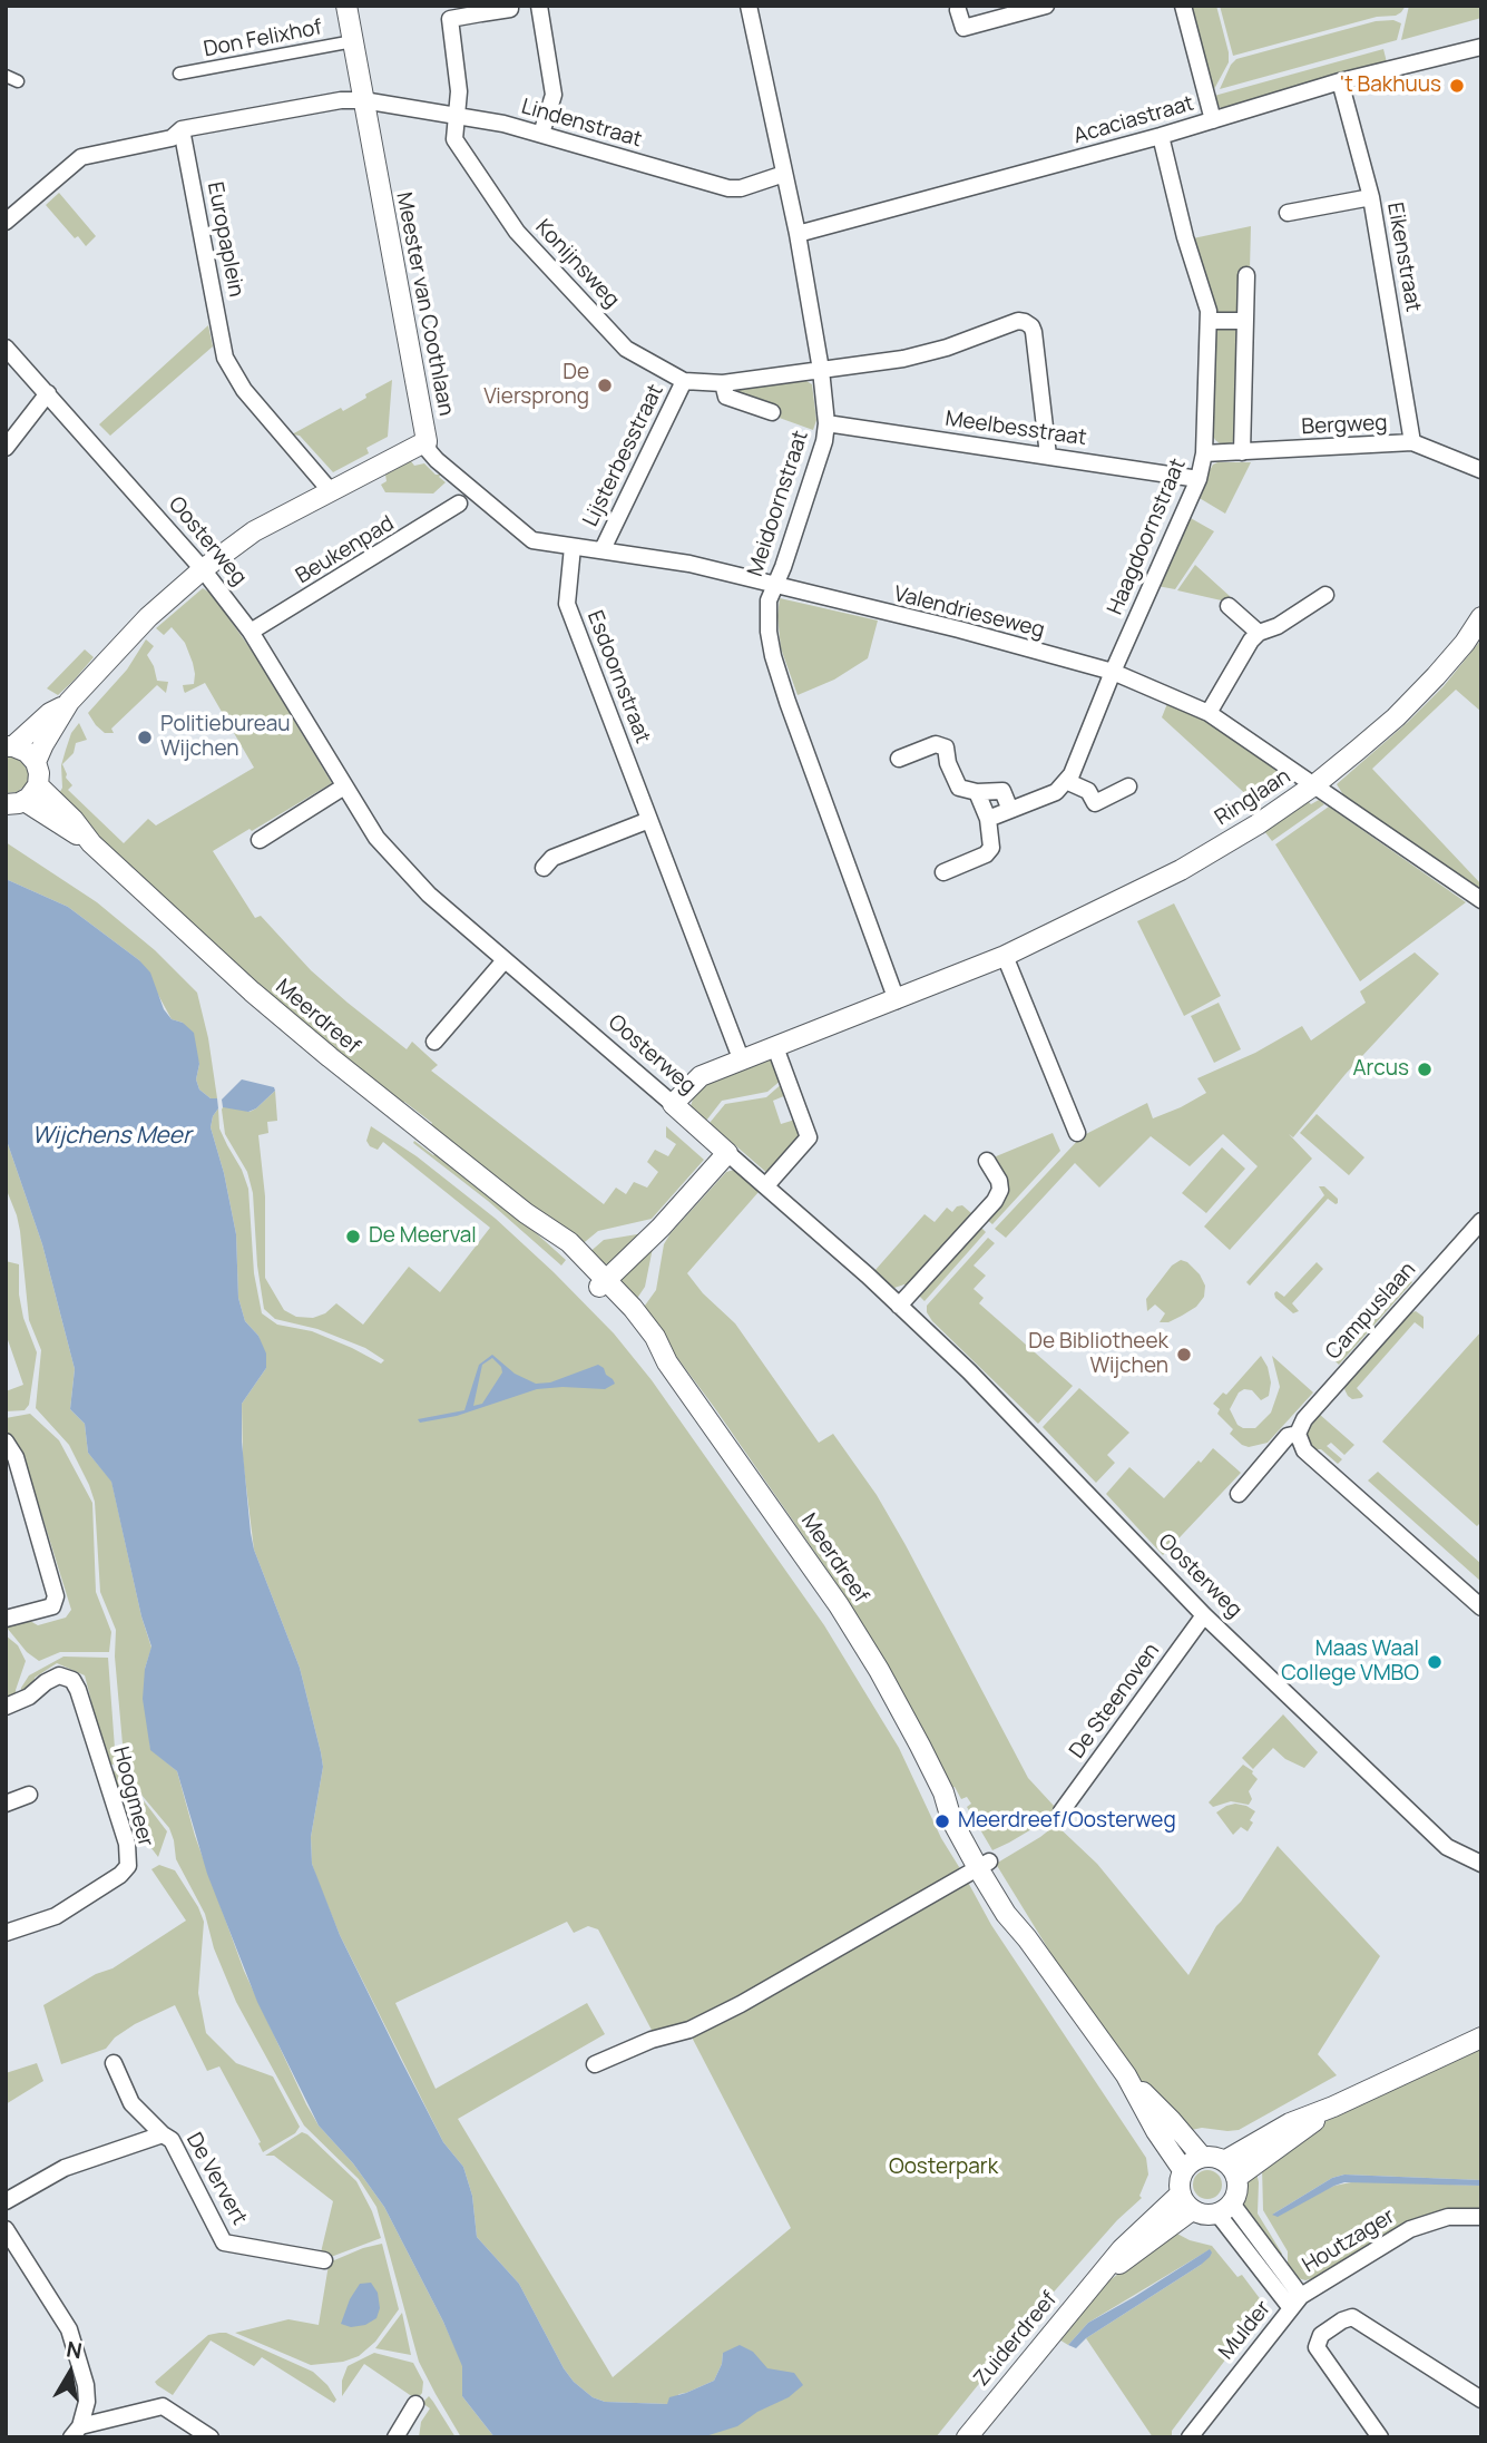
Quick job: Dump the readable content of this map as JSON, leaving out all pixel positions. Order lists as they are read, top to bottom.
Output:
{
  "streets": {
    "street": [
      "Don Felixhof",
      "Acaciastraat",
      "Lindenstraat",
      "Europaplein",
      "Eikenstraat",
      "Konijnsweg",
      "Meester van Coothlaan",
      "Bergweg",
      "Meelbesstraat",
      "Lijsterbesstraat",
      "Meidoornstraat",
      "Haagdoornstraat",
      "Oosterweg",
      "Beukenpad",
      "Valendrieseweg",
      "Esdoornstraat",
      "Ringlaan",
      "Meerdreef",
      "Campuslaan",
      "De Steenoven",
      "Hoogmeer",
      "De Ververt",
      "Houtzager",
      "Mulder",
      "Zuiderdreef"
    ]
  },
  "crossings": [
    ["Don Felixhof", "Meester van Coothlaan"],
    ["Acaciastraat", "Eikenstraat"],
    ["Acaciastraat", "Meidoornstraat"],
    ["Acaciastraat", "Haagdoornstraat"],
    ["Lindenstraat", "Konijnsweg"],
    ["Lindenstraat", "Meester van Coothlaan"],
    ["Lindenstraat", "Meidoornstraat"],
    ["Europaplein", "Meester van Coothlaan"],
    ["Eikenstraat", "Bergweg"],
    ["Konijnsweg", "Meelbesstraat"],
    ["Konijnsweg", "Lijsterbesstraat"],
    ["Konijnsweg", "Meidoornstraat"],
    ["Meester van Coothlaan", "Oosterweg"],
    ["Meester van Coothlaan", "Valendrieseweg"],
    ["Bergweg", "Haagdoornstraat"],
    ["Meelbesstraat", "Meidoornstraat"],
    ["Meelbesstraat", "Haagdoornstraat"],
    ["Lijsterbesstraat", "Valendrieseweg"],
    ["Meidoornstraat", "Valendrieseweg"],
    ["Meidoornstraat", "Ringlaan"],
    ["Haagdoornstraat", "Valendrieseweg"],
    ["Oosterweg", "Beukenpad"],
    ["Oosterweg", "Ringlaan"],
    ["Oosterweg", "De Steenoven"],
    ["Valendrieseweg", "Esdoornstraat"],
    ["Valendrieseweg", "Ringlaan"],
    ["Esdoornstraat", "Ringlaan"],
    ["Meerdreef", "Mulder"],
    ["Meerdreef", "Zuiderdreef"],
    ["Houtzager", "Mulder"],
    ["Mulder", "Zuiderdreef"]
  ],
  "water": ["Wijchens Meer"],
  "parks": ["Oosterpark"],
  "places": [
    "'t Bakhuus",
    "De Viersprong",
    "Politiebureau Wijchen",
    "Arcus",
    "De Meerval",
    "De Bibliotheek Wijchen",
    "Maas Waal College VMBO",
    "Meerdreef/Oosterweg"
  ],
  "north": "top"
}
